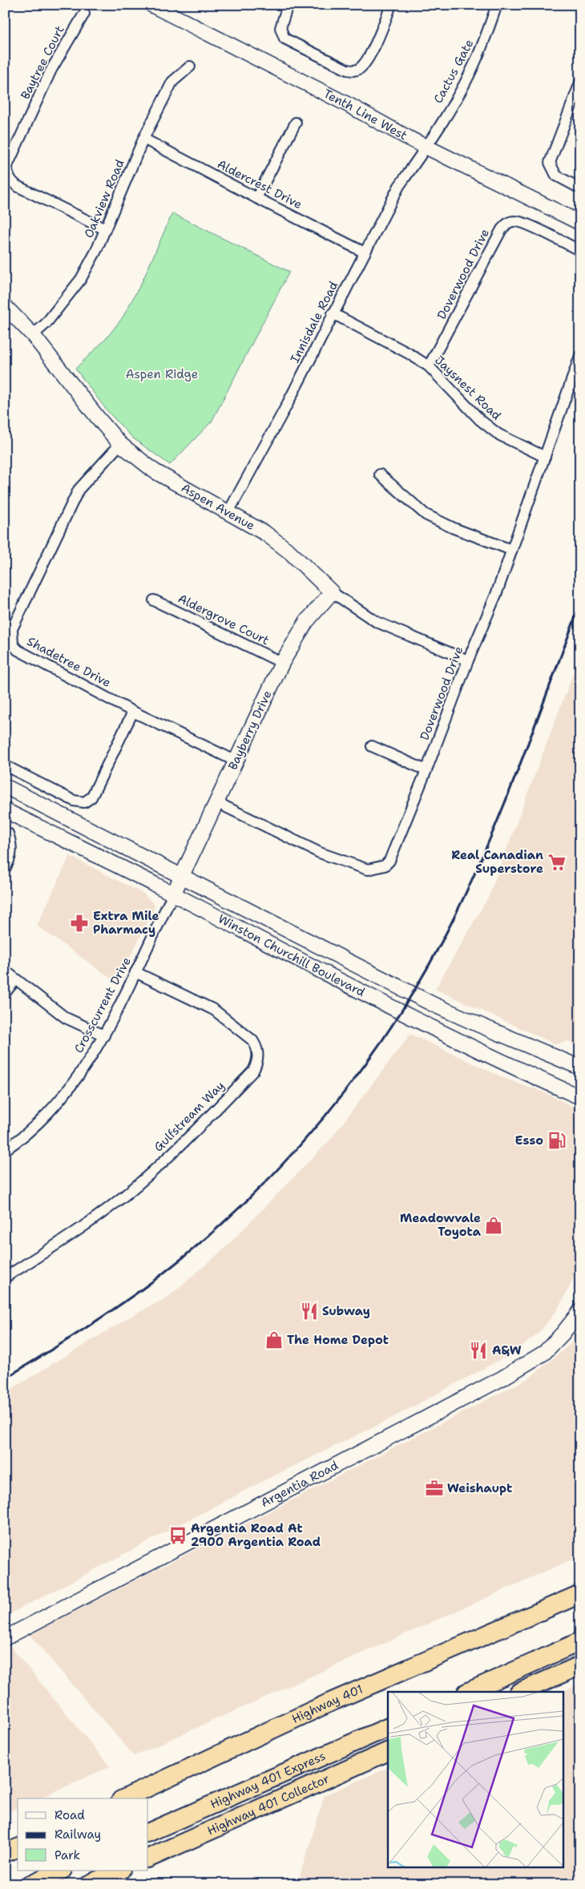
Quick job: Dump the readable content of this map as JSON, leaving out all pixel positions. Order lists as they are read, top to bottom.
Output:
{
  "streets": {
    "highway": ["Highway 401", "Highway 401 Express", "Highway 401 Collector"],
    "street": [
      "Baytree Court",
      "Cactus Gate",
      "Tenth Line West",
      "Aldercrest Drive",
      "Oakview Road",
      "Doverwood Drive",
      "Innisdale Road",
      "Jaysnest Road",
      "Aspen Avenue",
      "Aldergrove Court",
      "Shadetree Drive",
      "Bayberry Drive",
      "Winston Churchill Boulevard",
      "Crosscurrent Drive",
      "Gulfstream Way",
      "Argentia Road"
    ]
  },
  "crossings": [
    ["Baytree Court", "Oakview Road"],
    ["Cactus Gate", "Tenth Line West"],
    ["Cactus Gate", "Innisdale Road"],
    ["Tenth Line West", "Innisdale Road"],
    ["Aldercrest Drive", "Oakview Road"],
    ["Aldercrest Drive", "Innisdale Road"],
    ["Oakview Road", "Aspen Avenue"],
    ["Doverwood Drive", "Jaysnest Road"],
    ["Doverwood Drive", "Aspen Avenue"],
    ["Doverwood Drive", "Bayberry Drive"],
    ["Innisdale Road", "Jaysnest Road"],
    ["Innisdale Road", "Aspen Avenue"],
    ["Aspen Avenue", "Shadetree Drive"],
    ["Aspen Avenue", "Bayberry Drive"],
    ["Aldergrove Court", "Bayberry Drive"],
    ["Shadetree Drive", "Bayberry Drive"],
    ["Bayberry Drive", "Winston Churchill Boulevard"],
    ["Bayberry Drive", "Crosscurrent Drive"],
    ["Winston Churchill Boulevard", "Crosscurrent Drive"],
    ["Crosscurrent Drive", "Gulfstream Way"]
  ],
  "parks": ["Aspen Ridge"],
  "places": {
    "supermarket": ["Real Canadian Superstore"],
    "pharmacy": ["Extra Mile Pharmacy"],
    "fuel station": ["Esso"],
    "shop": ["Meadowvale Toyota", "The Home Depot"],
    "restaurant": ["Subway", "A&W"],
    "office": ["Weishaupt"],
    "bus stop": ["Argentia Road At 2900 Argentia Road"]
  },
  "legend": ["Road", "Railway", "Park"]
}
